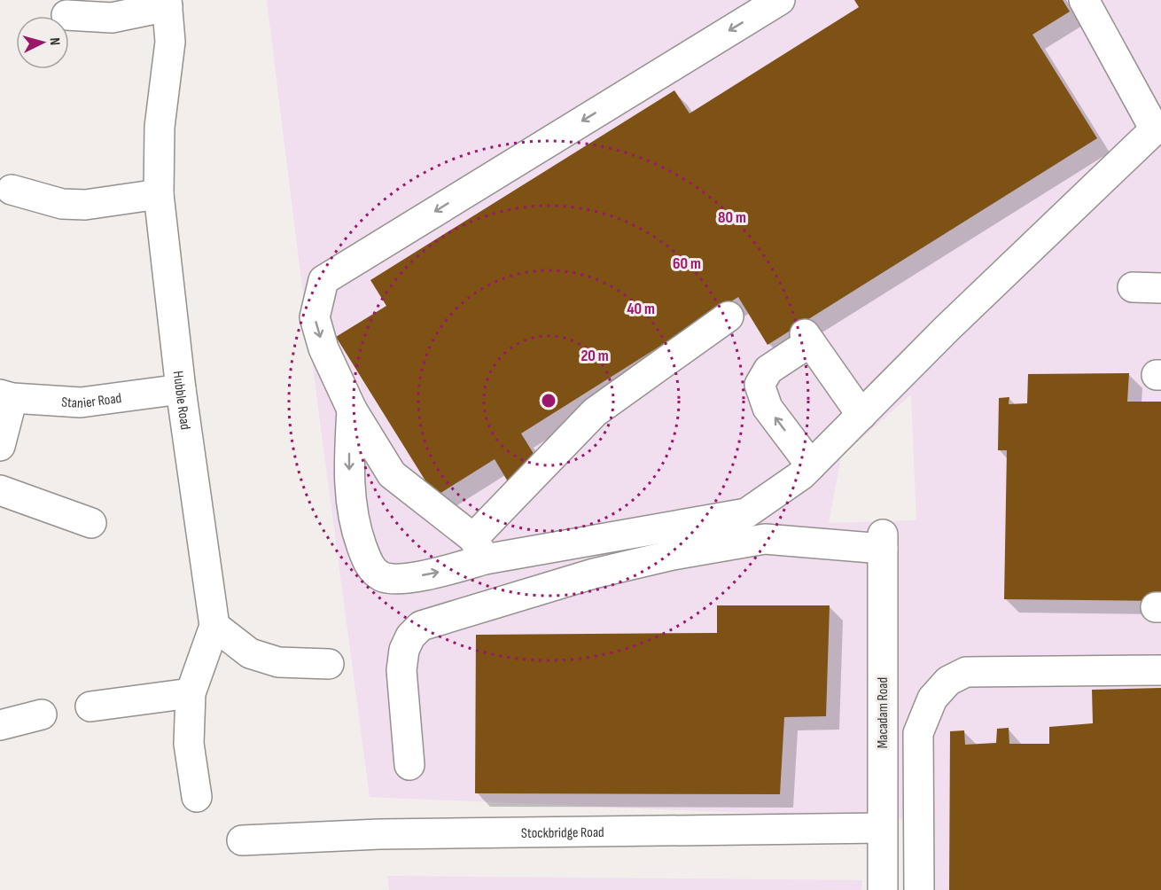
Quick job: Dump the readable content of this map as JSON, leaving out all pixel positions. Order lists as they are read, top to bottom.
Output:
{
  "streets": {
    "street": [
      "Stanier Road",
      "Hubble Road",
      "Macadam Road",
      "Stockbridge Road"
    ]
  },
  "crossings": [
    ["Stanier Road", "Hubble Road"],
    ["Macadam Road", "Stockbridge Road"]
  ],
  "north": "right",
  "rings": [
    "80 m",
    "60 m",
    "40 m",
    "20 m"
  ]
}
